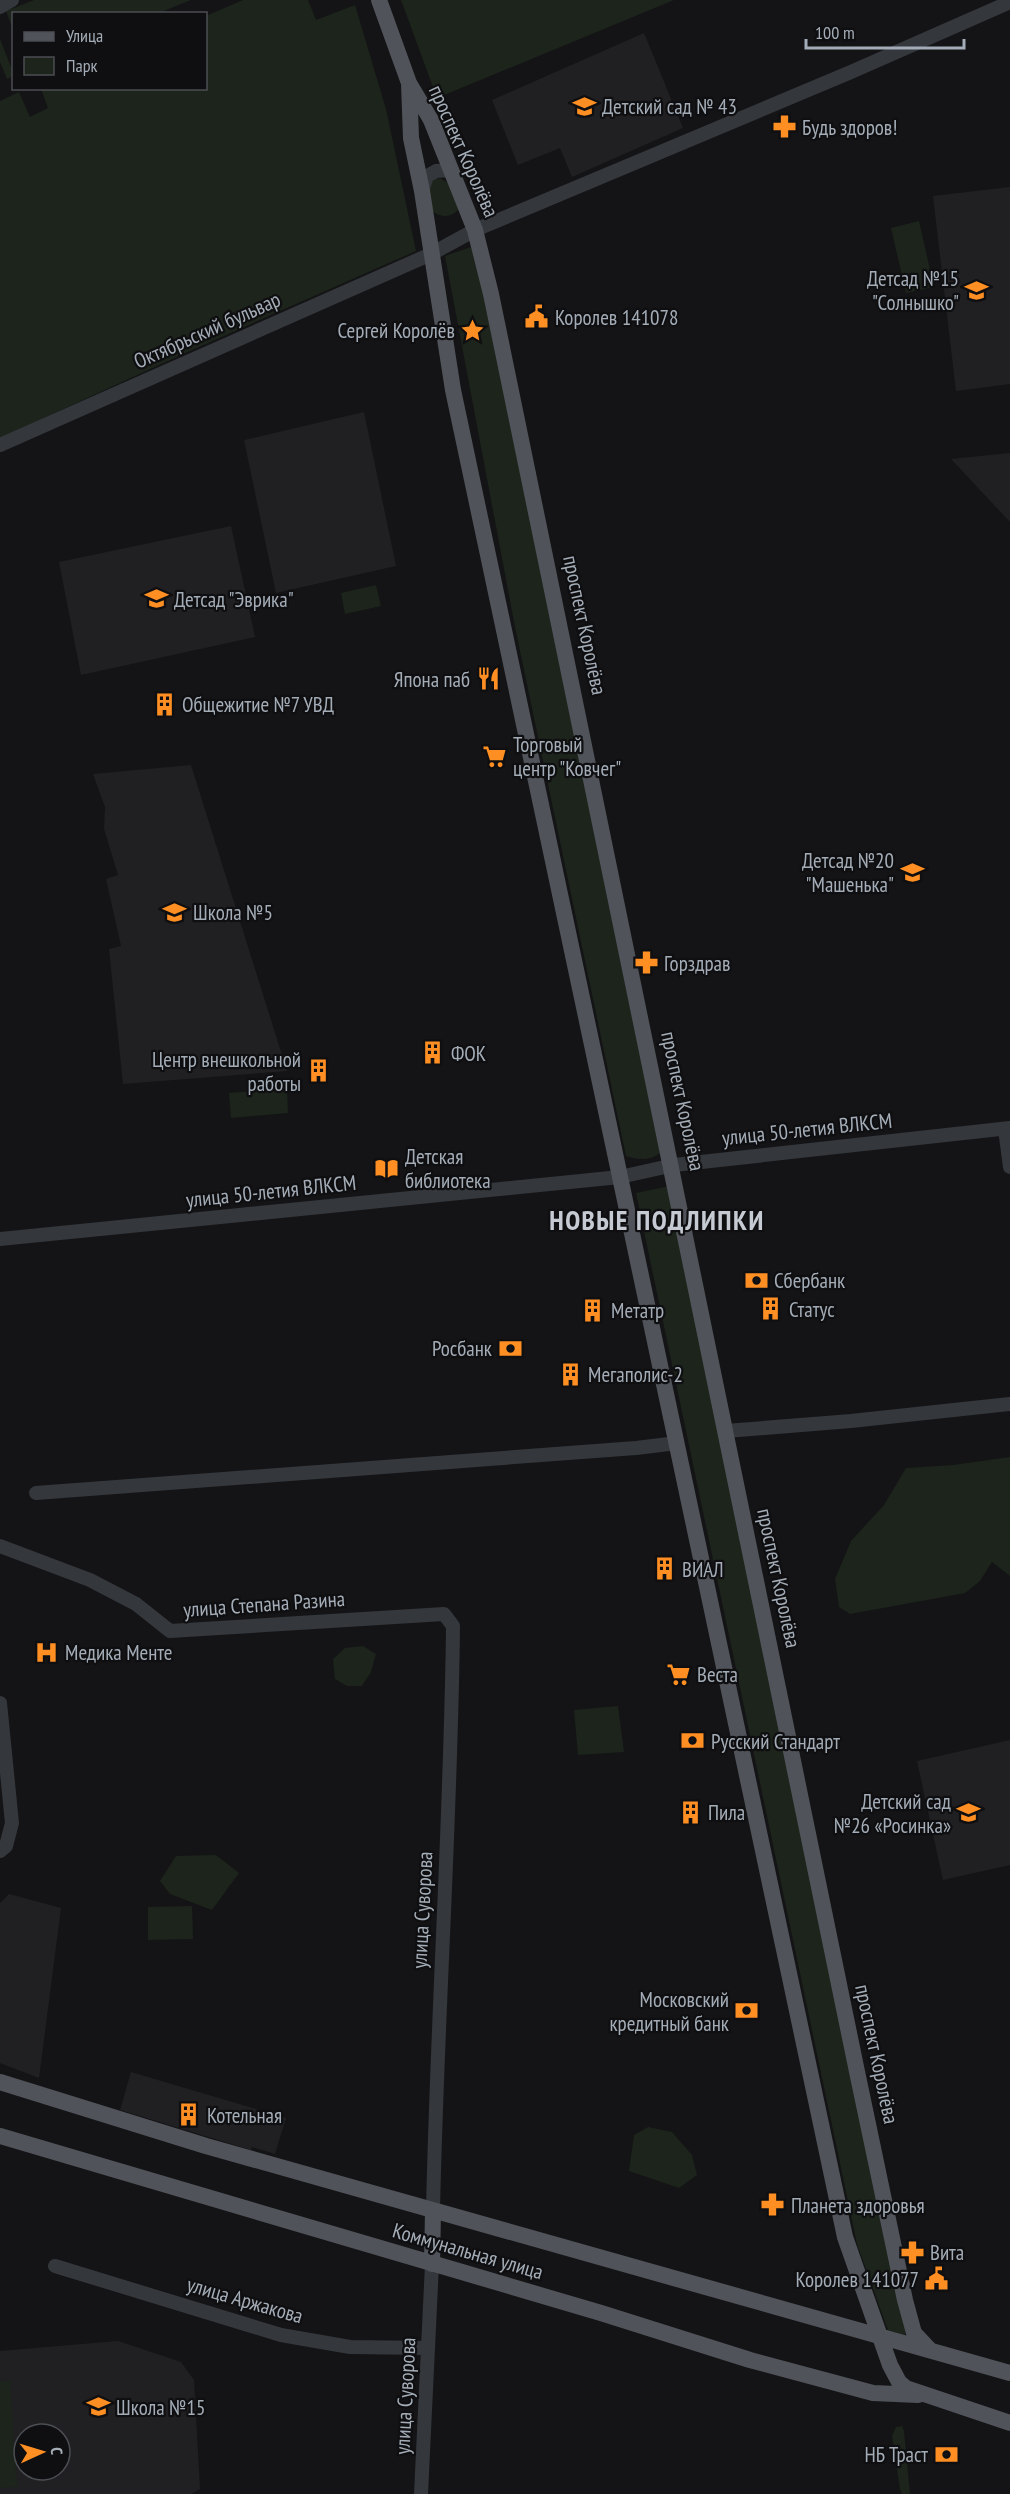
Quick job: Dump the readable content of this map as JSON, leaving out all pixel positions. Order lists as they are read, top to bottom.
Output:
{
  "streets": {
    "main road": ["проспект Королёва", "Коммунальная улица"],
    "street": [
      "Октябрьский бульвар",
      "улица 50-летия ВЛКСМ",
      "улица Степана Разина",
      "улица Суворова",
      "улица Аржакова"
    ]
  },
  "crossings": [
    ["проспект Королёва", "Октябрьский бульвар"],
    ["проспект Королёва", "улица 50-летия ВЛКСМ"],
    ["проспект Королёва", "Коммунальная улица"],
    ["улица Степана Разина", "улица Суворова"],
    ["улица Суворова", "Коммунальная улица"],
    ["улица Суворова", "улица Аржакова"]
  ],
  "districts": ["НОВЫЕ ПОДЛИПКИ"],
  "places": {
    "school or university": [
      "Детский сад № 43",
      "Детсад №15 \"Солнышко\"",
      "Детсад \"Эврика\"",
      "Детсад №20 \"Машенька\"",
      "Школа №5",
      "Детский сад №26 «Росинка»",
      "Школа №15"
    ],
    "pharmacy": [
      "Будь здоров!",
      "Горздрав",
      "Планета здоровья",
      "Вита"
    ],
    "public building": ["Королев 141078", "Королев 141077"],
    "place": ["Сергей Королёв"],
    "restaurant": ["Япона паб"],
    "building": [
      "Общежитие №7 УВД",
      "ФОК",
      "Центр внешкольной работы",
      "Статус",
      "Метатр",
      "Мегаполис-2",
      "ВИАЛ",
      "Пила",
      "Котельная"
    ],
    "supermarket": ["Торговый центр \"Ковчег\"", "Веста"],
    "library": ["Детская библиотека"],
    "bank": [
      "Сбербанк",
      "Росбанк",
      "Русский Стандарт",
      "Московский кредитный банк",
      "НБ Траст"
    ],
    "hospital": ["Медика Менте"]
  },
  "legend": ["Улица", "Парк"],
  "scale_bar": "100 m",
  "north": "right"
}
